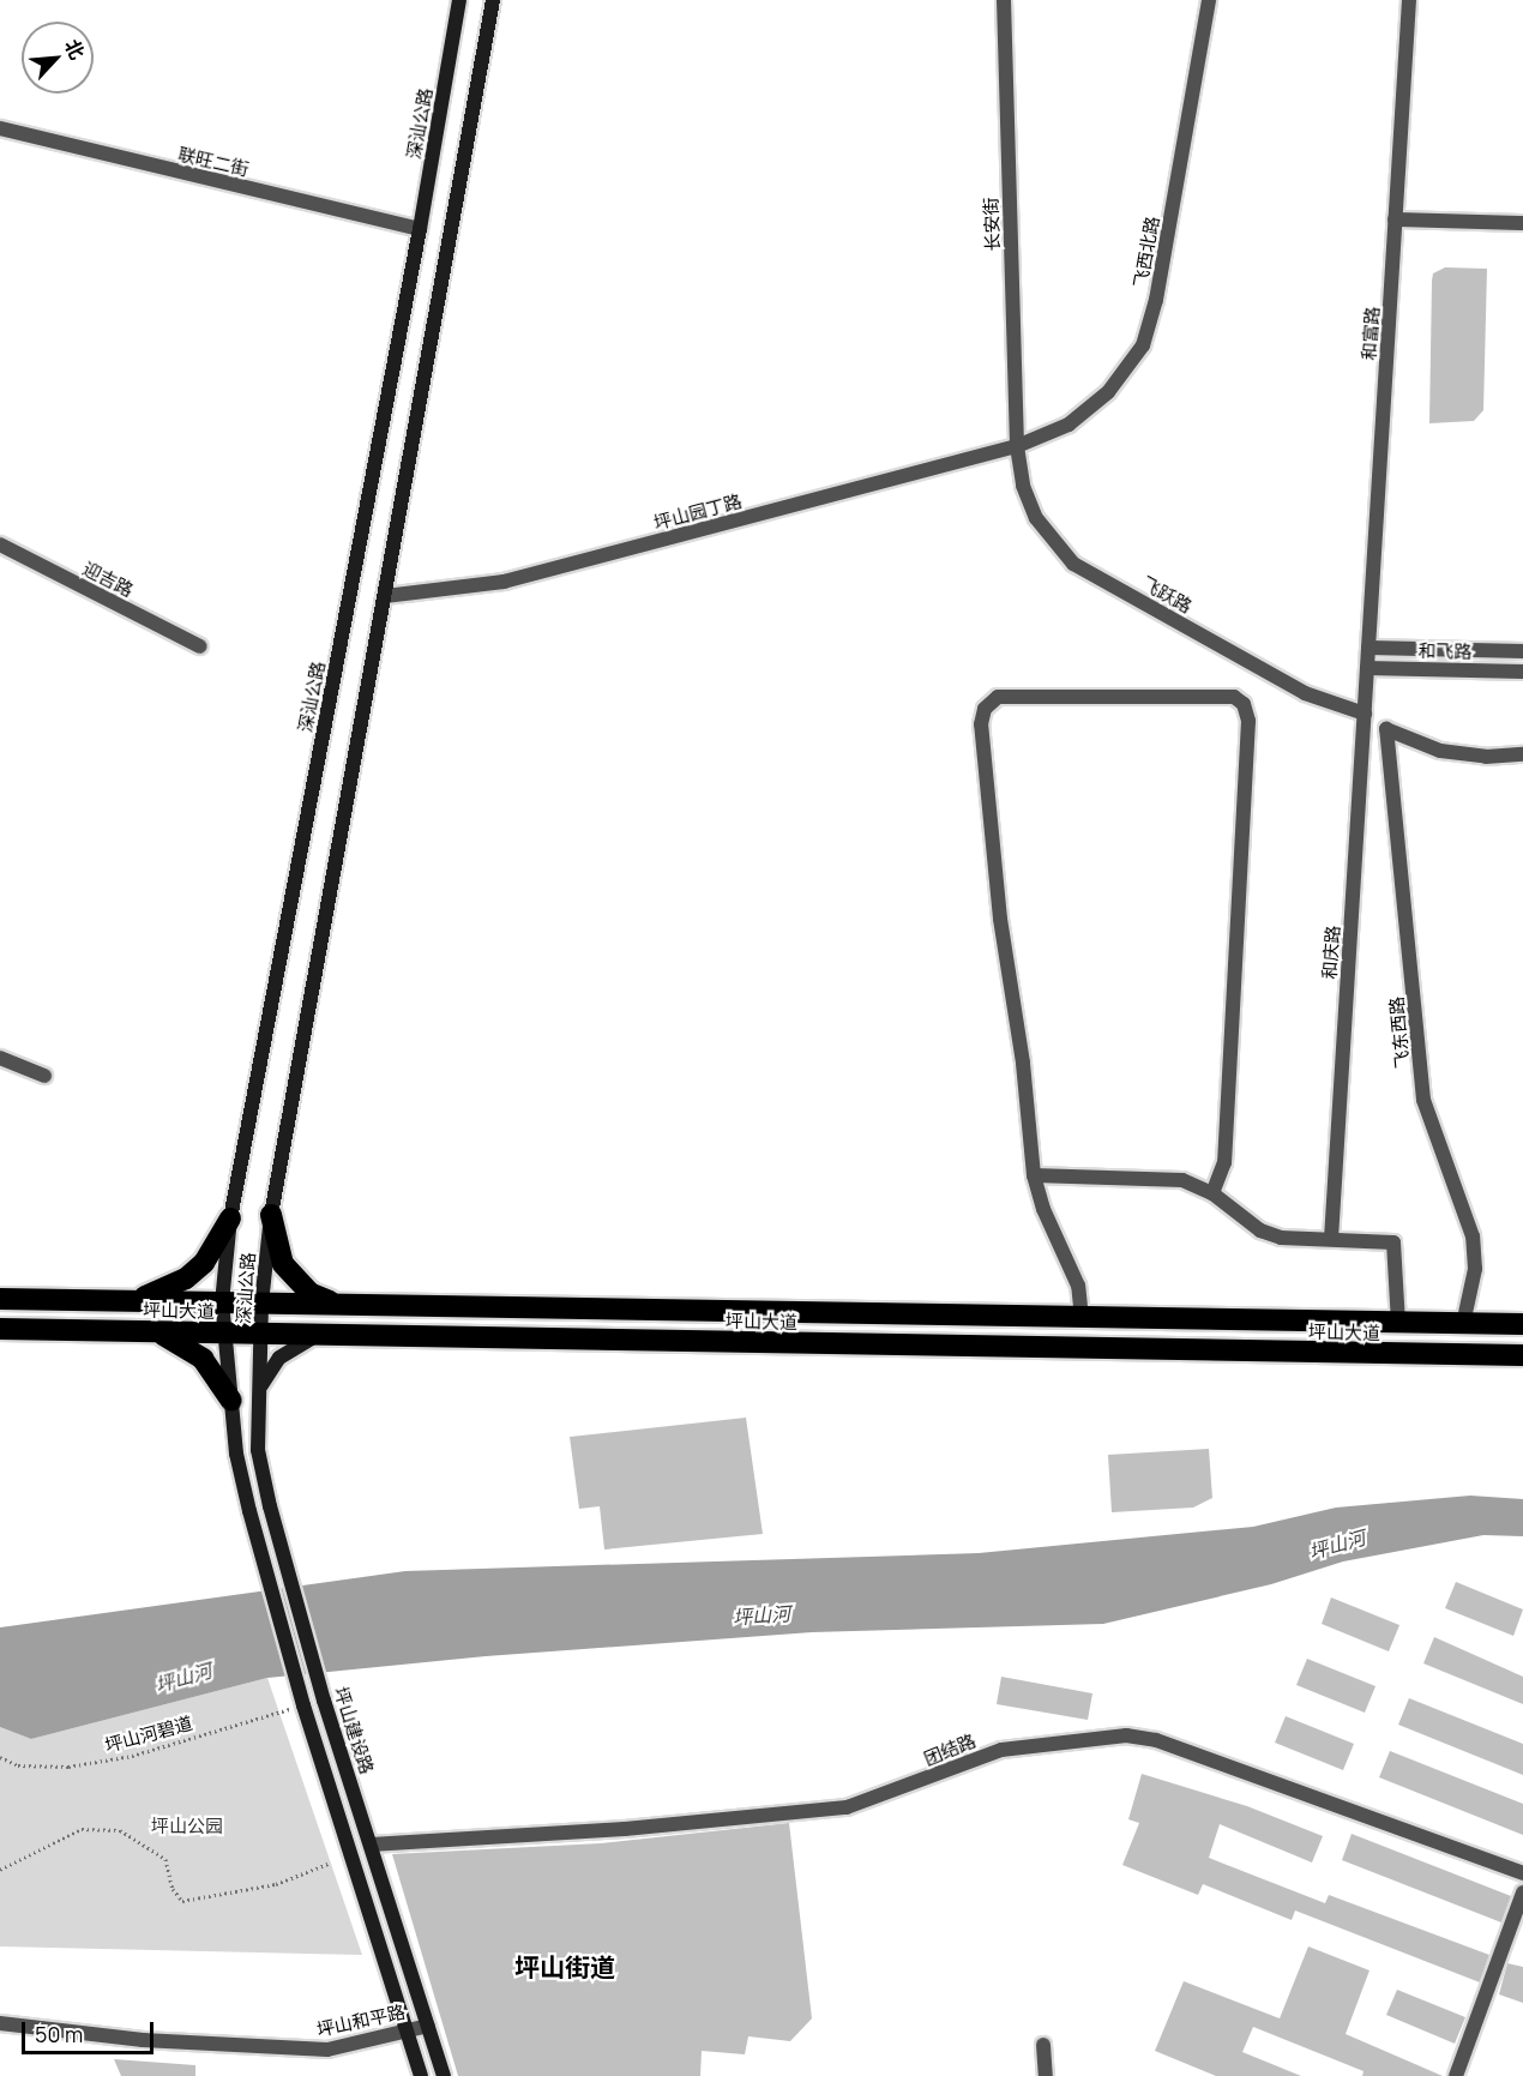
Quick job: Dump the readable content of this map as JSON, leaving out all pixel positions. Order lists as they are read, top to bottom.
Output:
{
  "streets": {
    "highway": ["坪山大道"],
    "main road": ["深汕公路", "坪山建设路"],
    "street": [
      "联旺二街",
      "长安街",
      "飞西北路",
      "和富路",
      "坪山园丁路",
      "迎吉路",
      "飞跃路",
      "和飞路",
      "和庆路",
      "飞东西路",
      "团结路",
      "坪山和平路"
    ],
    "path": ["坪山河碧道"]
  },
  "crossings": [
    ["深汕公路", "联旺二街"],
    ["深汕公路", "坪山园丁路"],
    ["深汕公路", "坪山大道"],
    ["深汕公路", "坪山建设路"],
    ["长安街", "飞西北路"],
    ["长安街", "坪山园丁路"],
    ["长安街", "飞跃路"],
    ["飞西北路", "坪山园丁路"],
    ["飞西北路", "飞跃路"],
    ["和富路", "和飞路"],
    ["和富路", "和庆路"],
    ["坪山园丁路", "飞跃路"],
    ["飞跃路", "和庆路"],
    ["和飞路", "和庆路"],
    ["飞东西路", "坪山大道"],
    ["坪山建设路", "团结路"],
    ["坪山建设路", "坪山和平路"]
  ],
  "districts": ["坪山街道"],
  "water": ["坪山河"],
  "parks": ["坪山公园"],
  "scale_bar": "50 m",
  "north": "top right"
}
